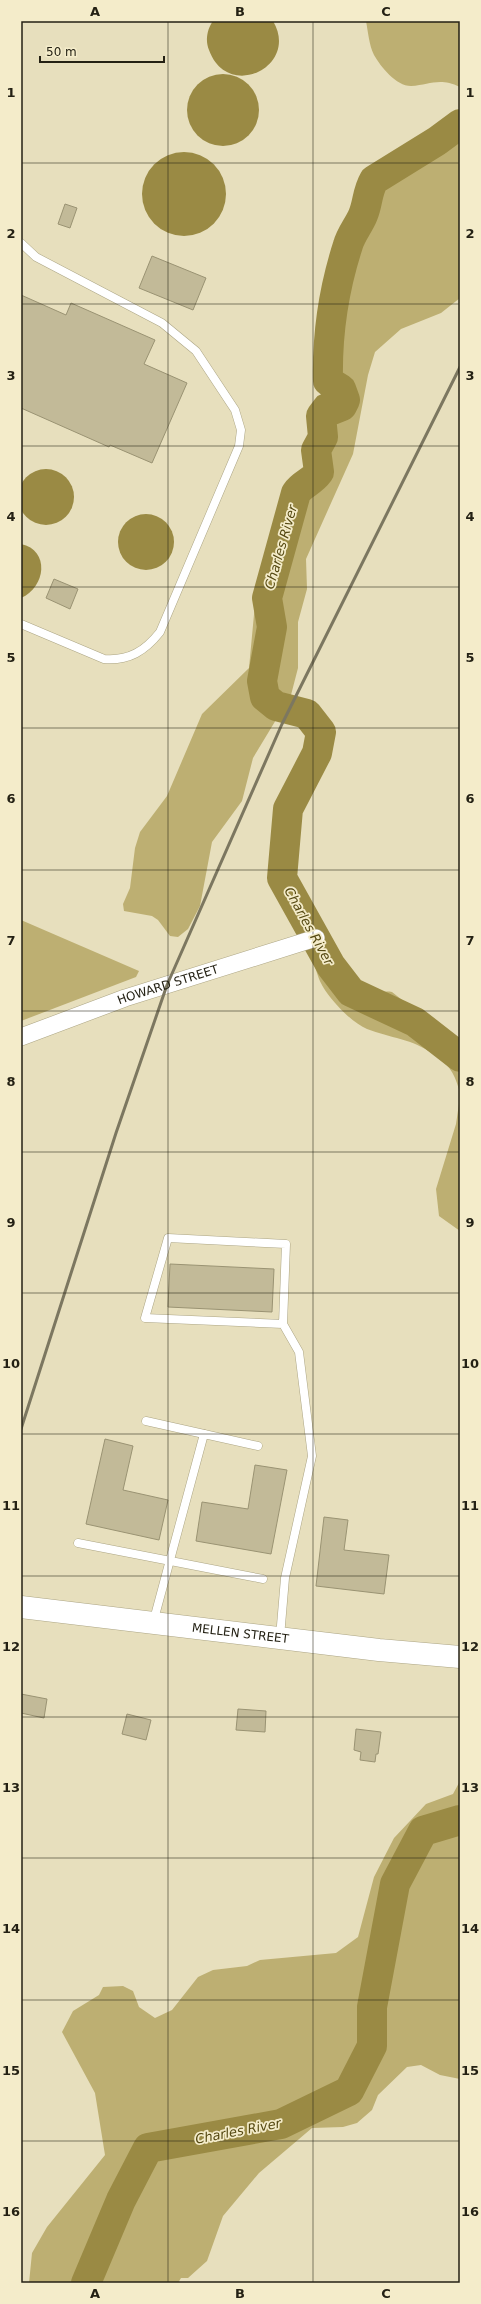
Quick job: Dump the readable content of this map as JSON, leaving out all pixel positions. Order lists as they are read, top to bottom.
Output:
{
  "streets": {
    "street": ["HOWARD STREET", "MELLEN STREET"]
  },
  "water": ["Charles River"],
  "scale_bar": "50 m",
  "grid": {
    "columns": ["A", "B", "C"],
    "rows": [
      "1",
      "2",
      "3",
      "4",
      "5",
      "6",
      "7",
      "8",
      "9",
      "10",
      "11",
      "12",
      "13",
      "14",
      "15",
      "16"
    ]
  }
}
